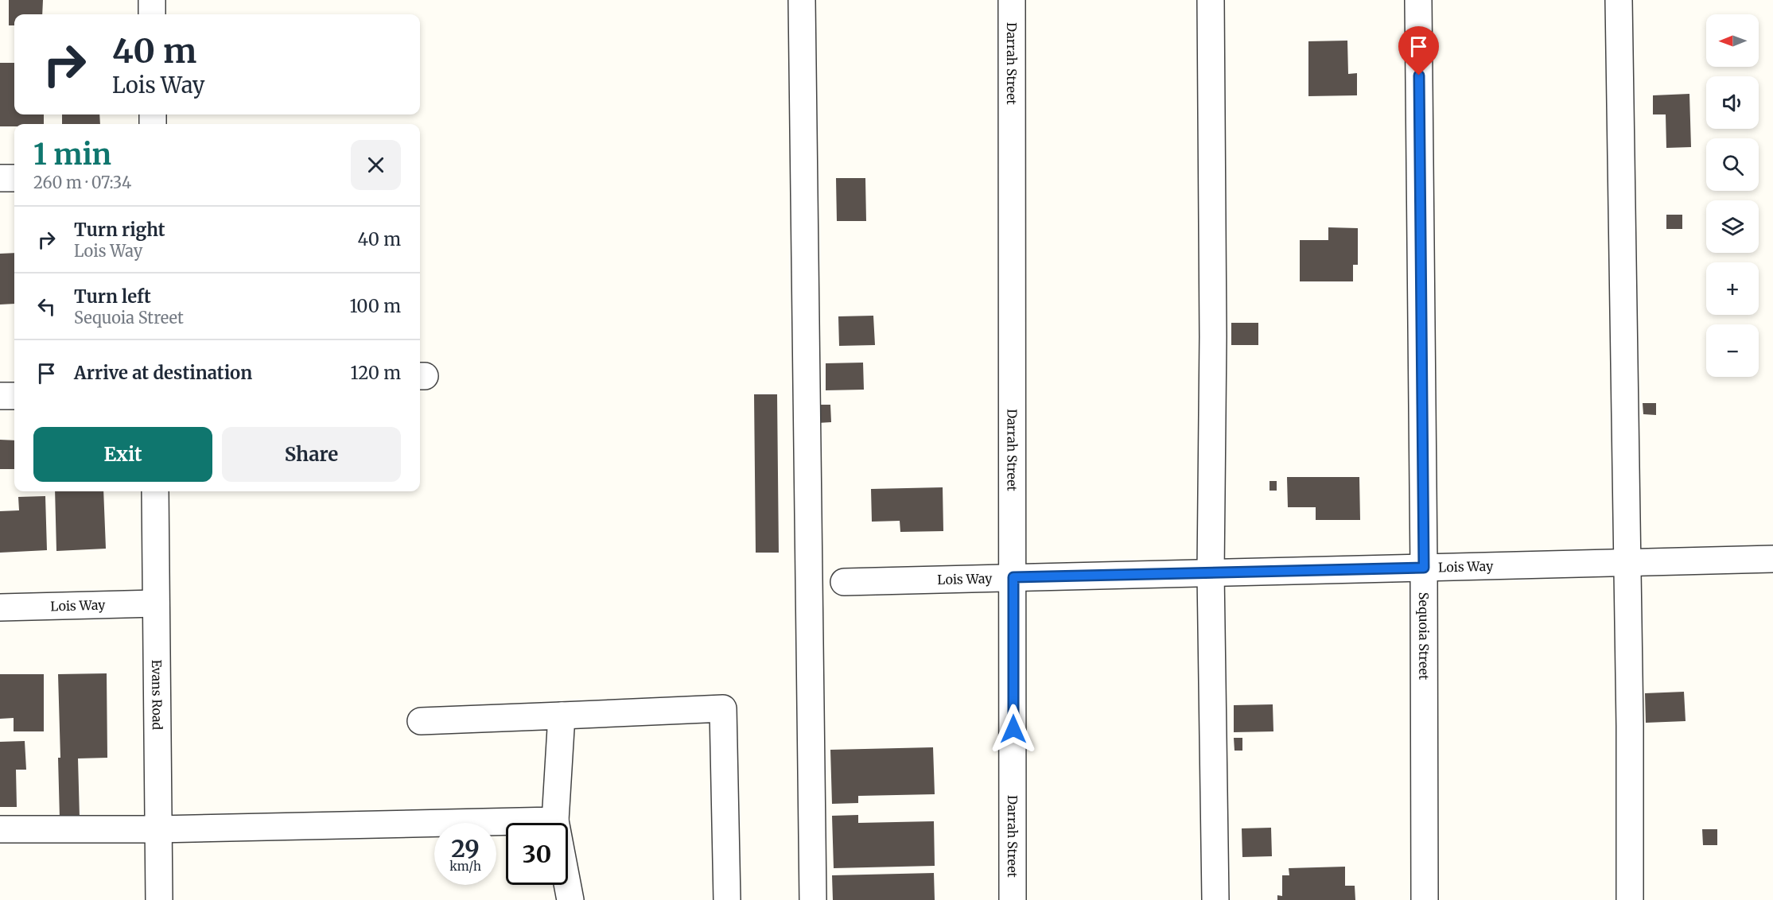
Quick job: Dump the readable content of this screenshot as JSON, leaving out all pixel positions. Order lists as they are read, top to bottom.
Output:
{
  "streets": {
    "street": [
      "Darrah Street",
      "Lois Way",
      "Sequoia Street",
      "Evans Road"
    ]
  },
  "crossings": [
    ["Darrah Street", "Lois Way"],
    ["Lois Way", "Sequoia Street"],
    ["Lois Way", "Evans Road"]
  ],
  "north": "left",
  "page": {
    "map_buttons": ["+", "−"],
    "turn": ["40 m", "Lois Way"],
    "heading": ["1 min", "260 m · 07:34"],
    "list": [
      {
        "name": "Turn right",
        "note": "Lois Way",
        "value": "40 m"
      },
      {
        "name": "Turn left",
        "note": "Sequoia Street",
        "value": "100 m"
      },
      {
        "name": "Arrive at destination",
        "value": "120 m"
      }
    ],
    "buttons": ["Exit", "Share"],
    "speed": "29 km/h",
    "limit": "30"
  }
}
